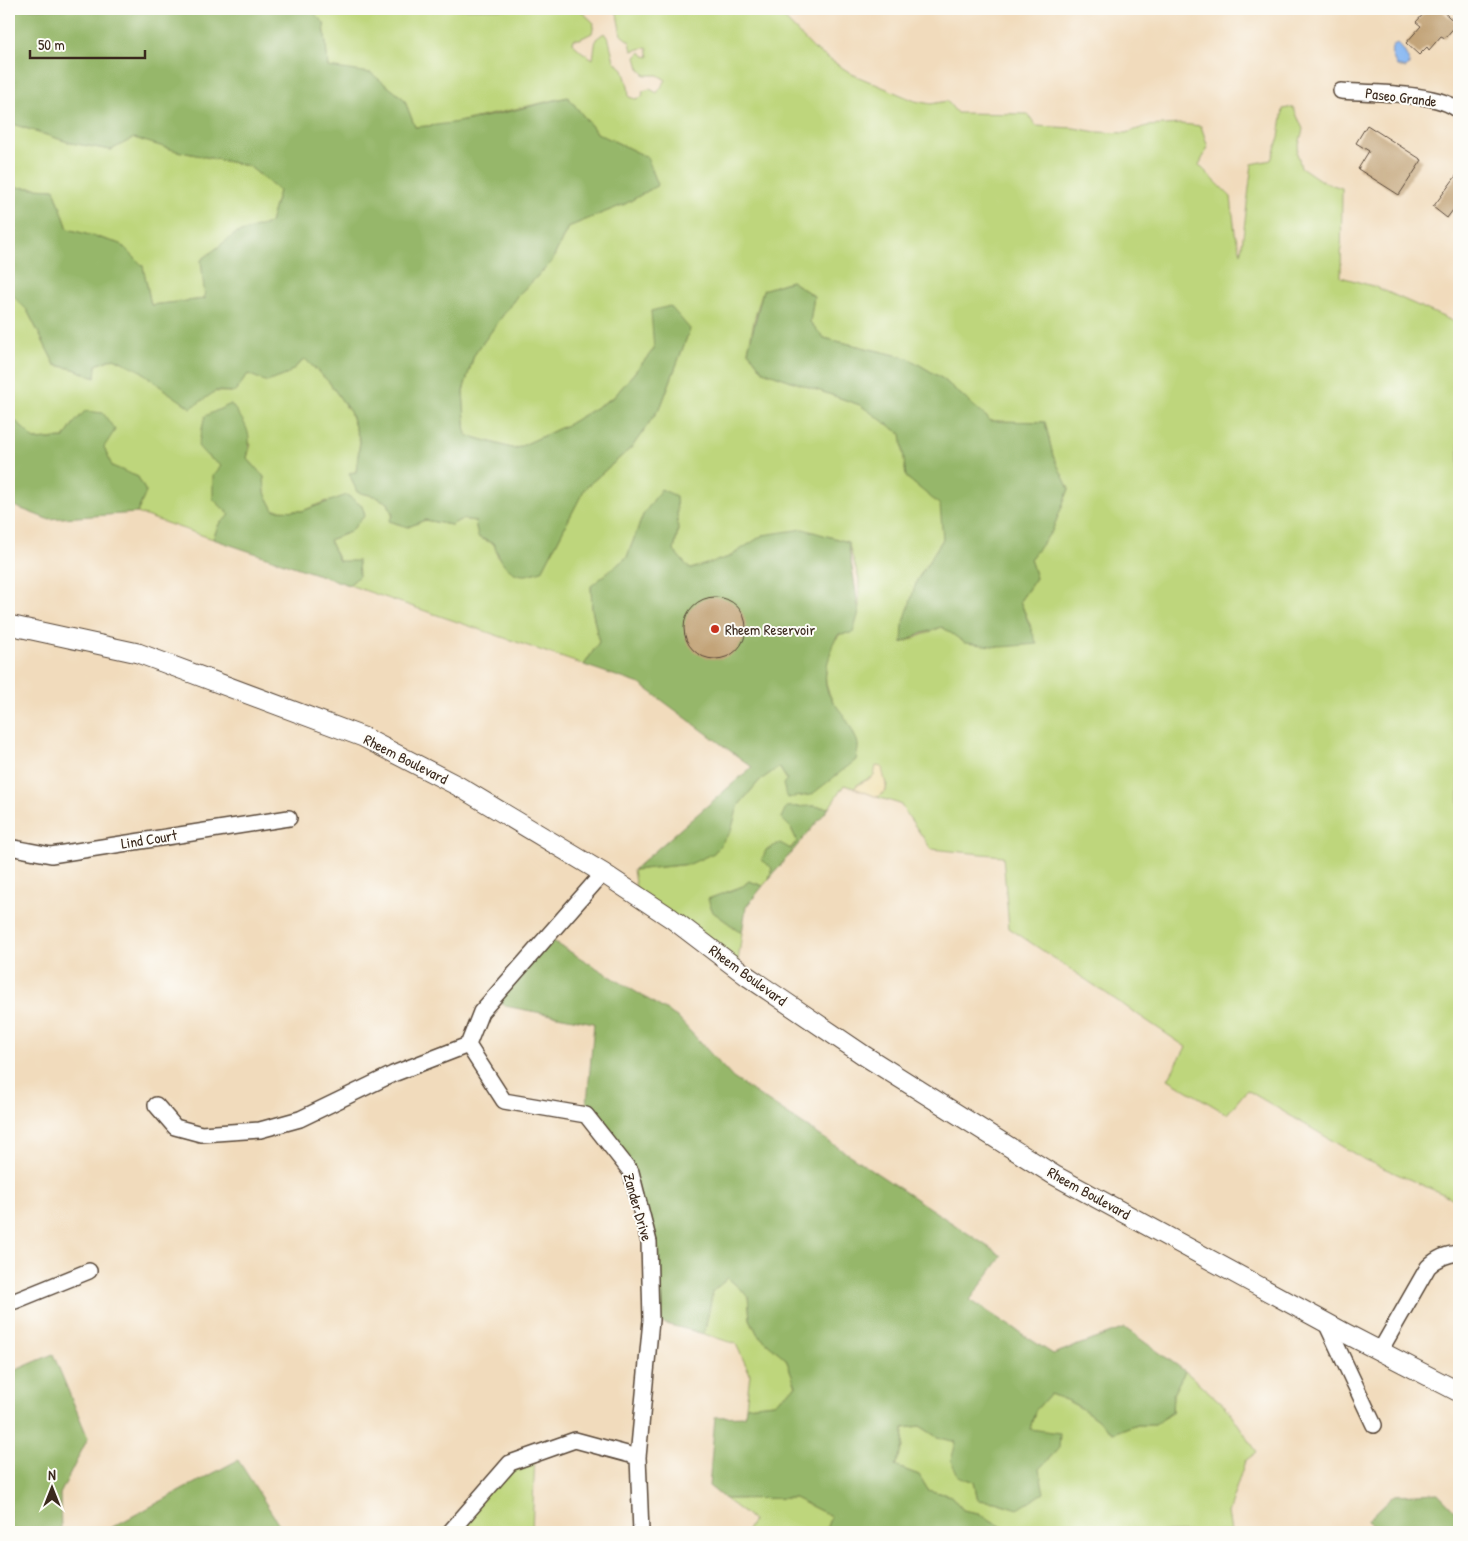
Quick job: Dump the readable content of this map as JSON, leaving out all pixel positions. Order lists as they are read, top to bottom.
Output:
{
  "streets": {
    "street": [
      "Paseo Grande",
      "Rheem Boulevard",
      "Lind Court",
      "Zander Drive"
    ]
  },
  "places": ["Rheem Reservoir"],
  "scale_bar": "50 m",
  "north": "top"
}
